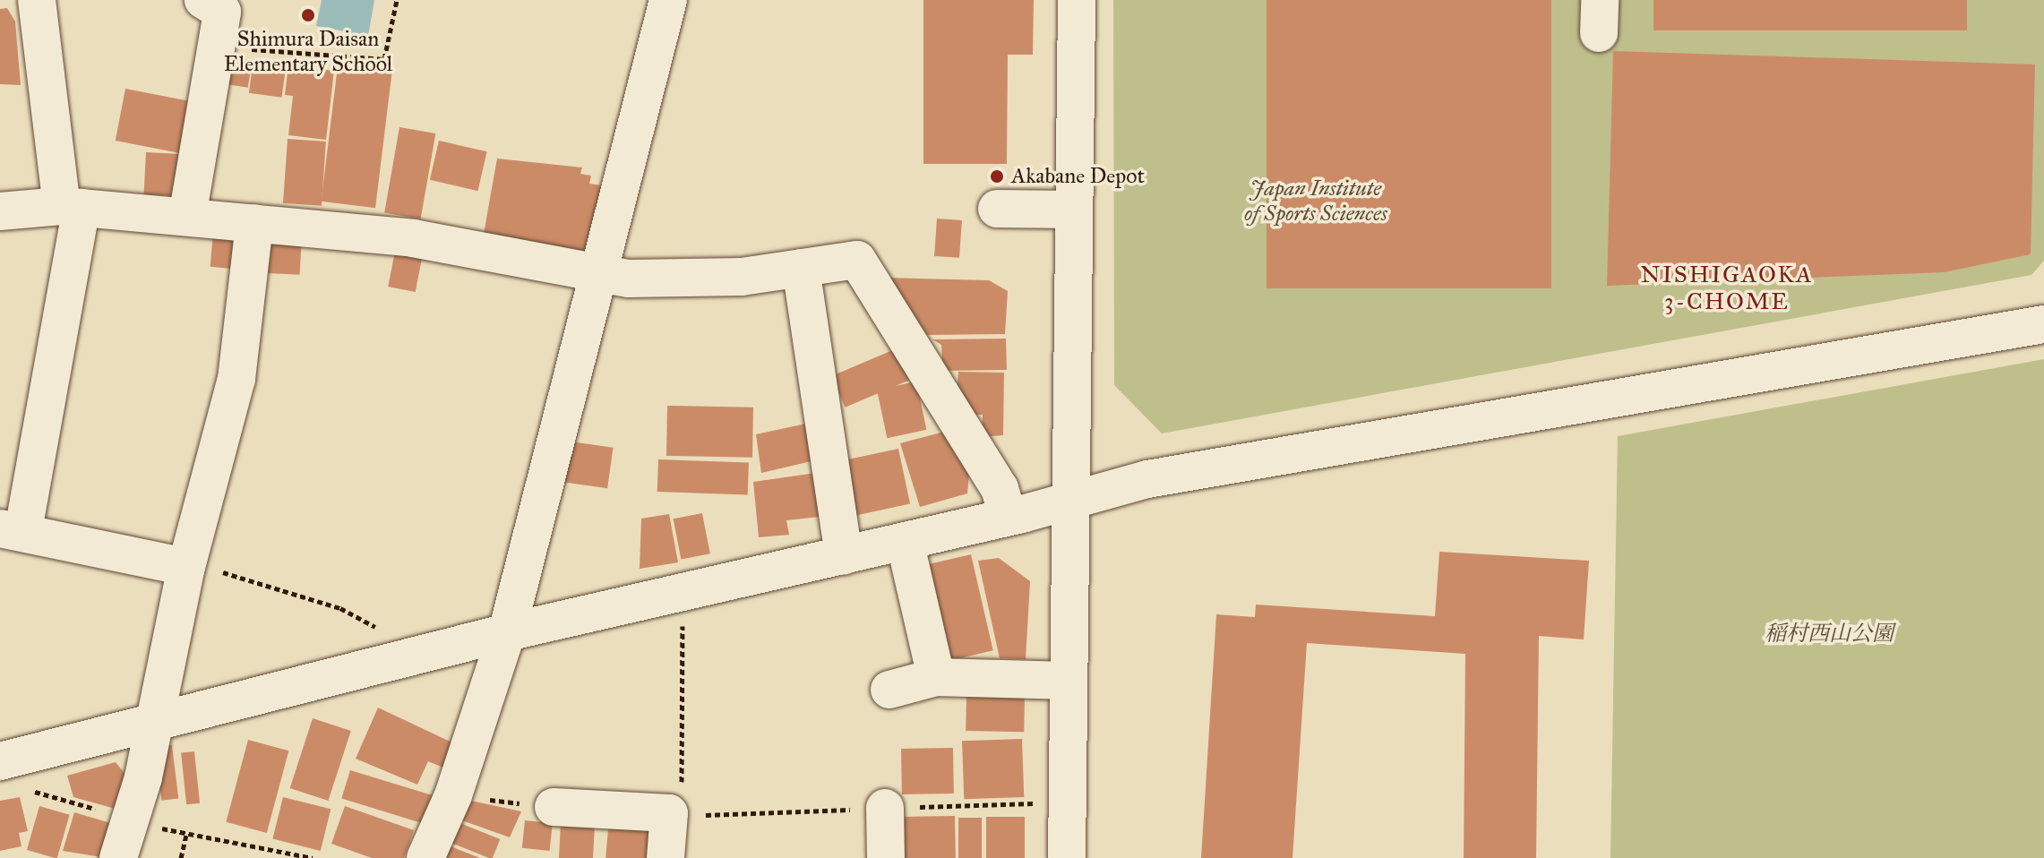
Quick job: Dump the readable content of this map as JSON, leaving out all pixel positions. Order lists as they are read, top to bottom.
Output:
{
  "districts": ["NISHIGAOKA 3-CHOME"],
  "parks": ["Japan Institute of Sports Sciences", "稲村西山公園"],
  "places": ["Shimura Daisan Elementary School", "Akabane Depot"]
}
